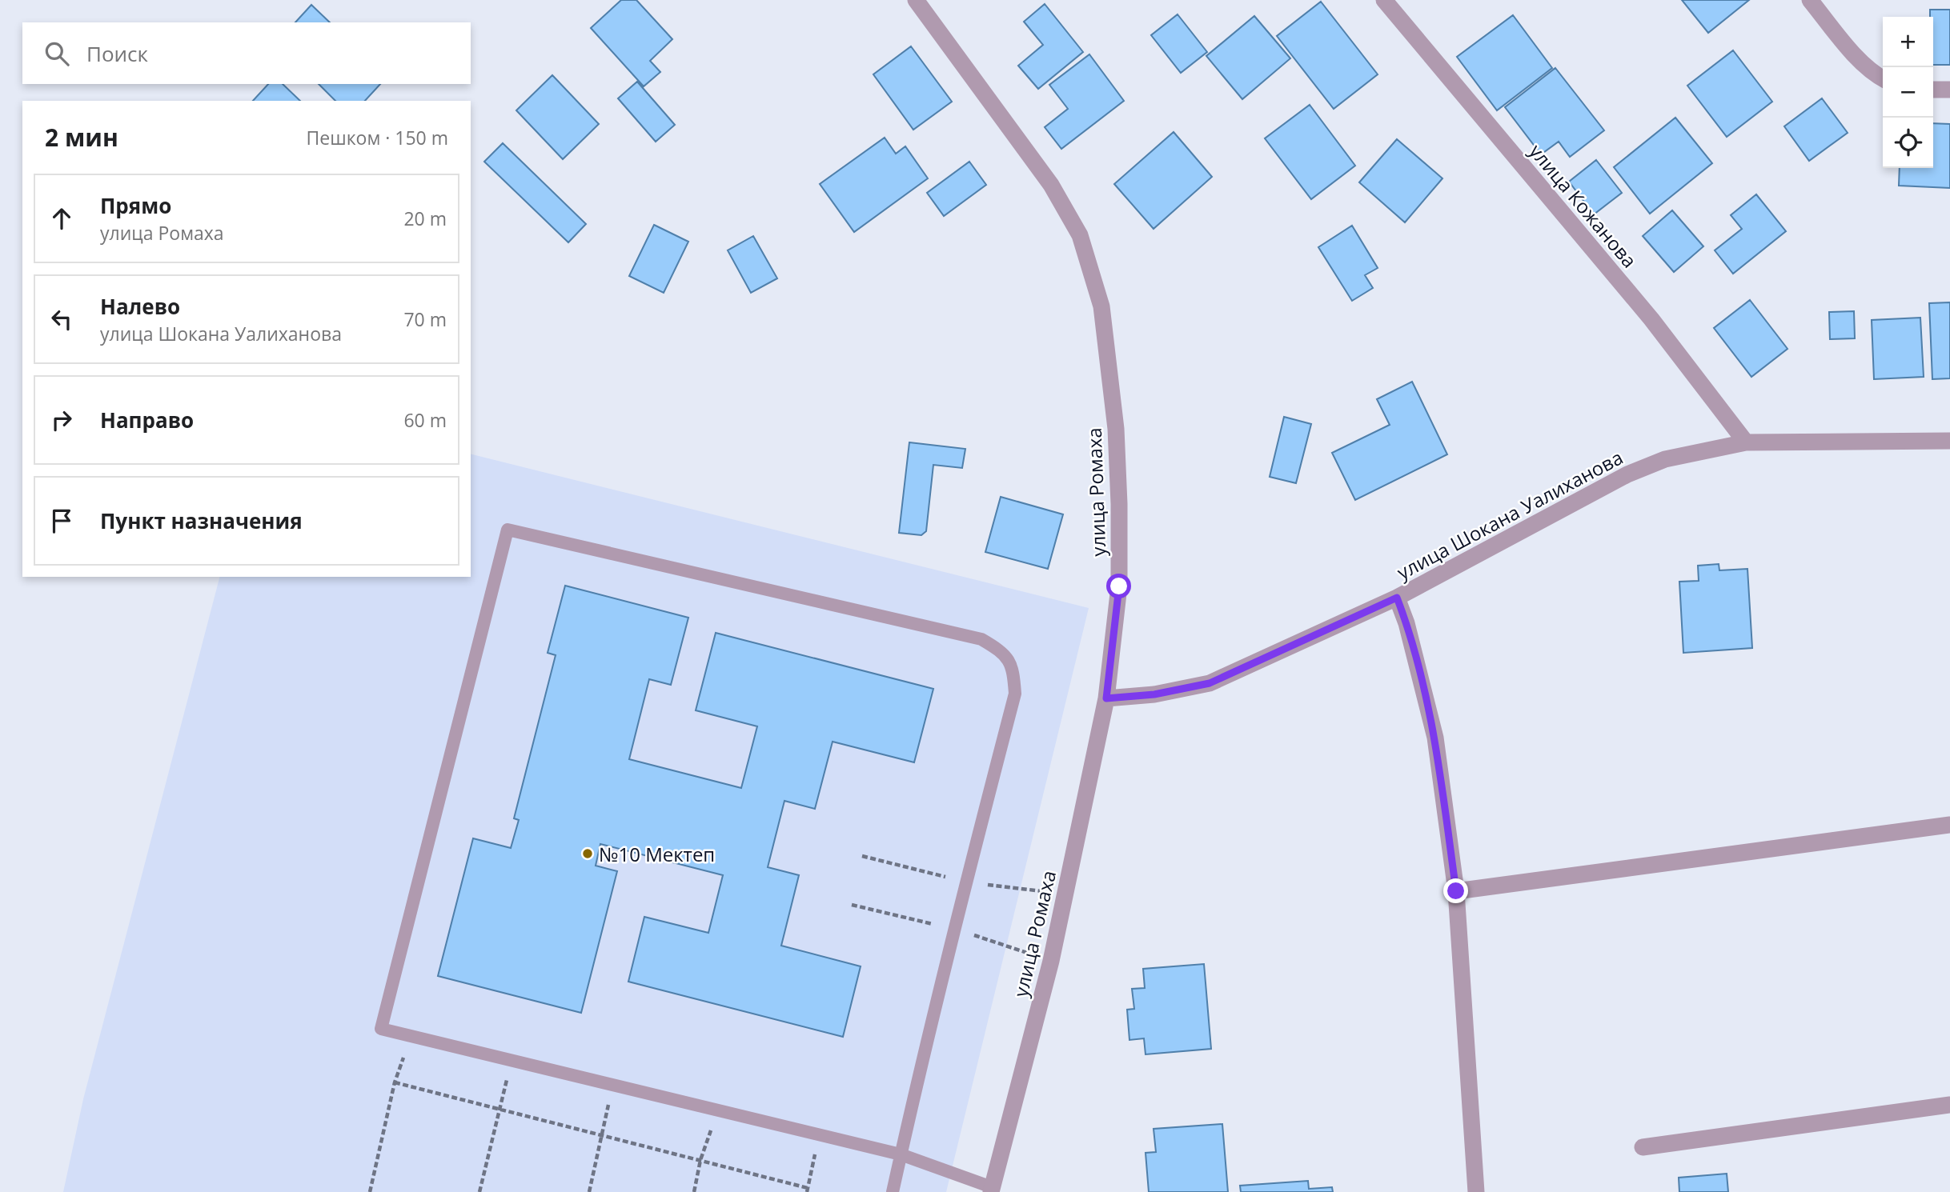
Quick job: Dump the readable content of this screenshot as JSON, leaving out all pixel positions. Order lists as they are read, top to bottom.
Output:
{
  "streets": {
    "street": ["улица Кожанова", "улица Ромаха", "улица Шокана Уалиханова"]
  },
  "crossings": [
    ["улица Кожанова", "улица Шокана Уалиханова"],
    ["улица Ромаха", "улица Шокана Уалиханова"]
  ],
  "places": ["№10 Мектеп"],
  "page": {
    "map_buttons": ["+", "−"],
    "search": "Поиск",
    "heading": ["2 мин", "Пешком · 150 m"],
    "list": [
      ["Прямо", "улица Ромаха", "20 m"],
      ["Налево", "улица Шокана Уалиханова", "70 m"],
      ["Направо", "60 m"],
      "Пункт назначения"
    ]
  }
}
